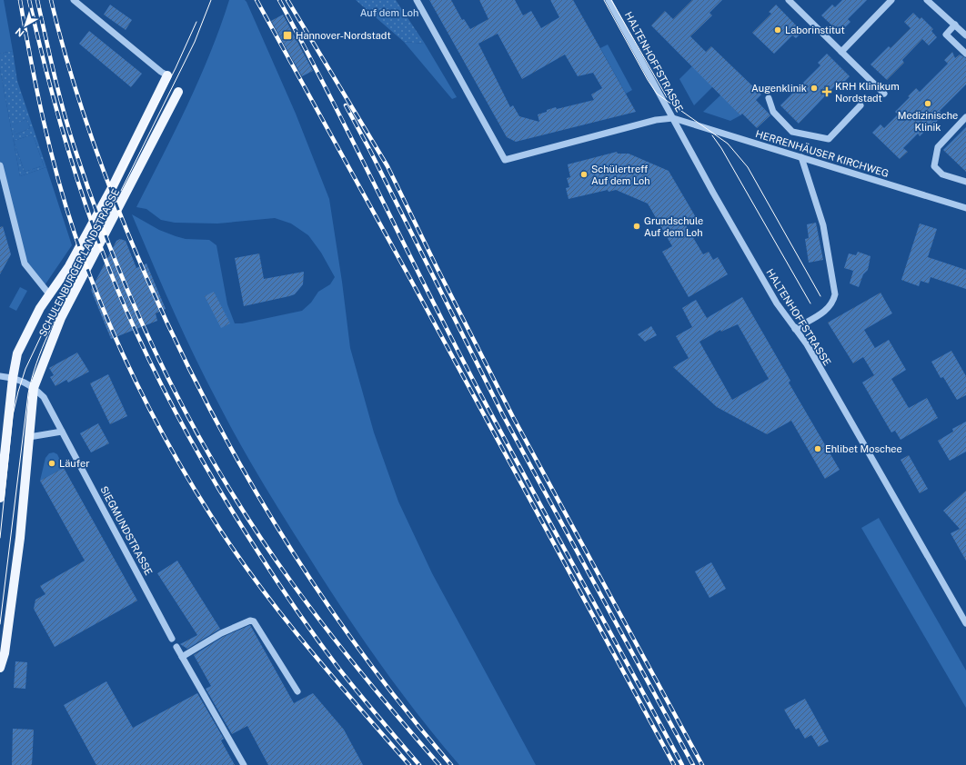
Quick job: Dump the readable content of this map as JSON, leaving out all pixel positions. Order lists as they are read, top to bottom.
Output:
{
  "streets": {
    "main road": ["SCHULENBURGER LANDSTRASSE"],
    "street": ["HALTENHOFFSTRASSE", "HERRENHÄUSER KIRCHWEG", "SIEGMUNDSTRASSE"]
  },
  "crossings": [
    ["HALTENHOFFSTRASSE", "HERRENHÄUSER KIRCHWEG"],
    ["SCHULENBURGER LANDSTRASSE", "SIEGMUNDSTRASSE"]
  ],
  "parks": ["Auf dem Loh"],
  "places": {
    "other": [
      "Laborinstitut",
      "Augenklinik",
      "Medizinische Klinik",
      "Schülertreff Auf dem Loh",
      "Grundschule Auf dem Loh",
      "Ehlibet Moschee",
      "Läufer"
    ],
    "transit": ["Hannover-Nordstadt"],
    "health": ["KRH Klinikum Nordstadt"]
  },
  "north": "bottom left"
}
